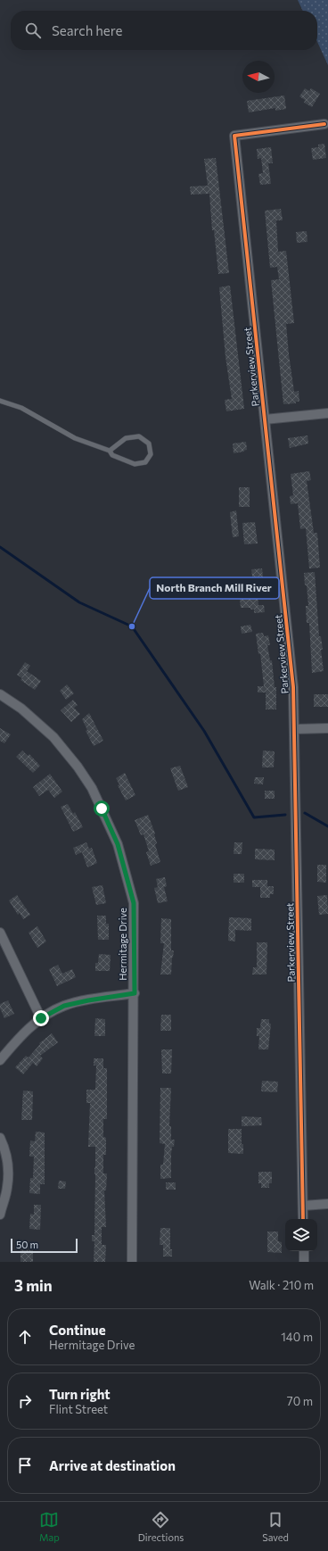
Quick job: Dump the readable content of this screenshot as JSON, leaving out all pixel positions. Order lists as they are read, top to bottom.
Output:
{
  "streets": {
    "street": ["Parkerview Street", "Hermitage Drive"]
  },
  "places": ["North Branch Mill River"],
  "scale_bar": "50 m",
  "north": "left",
  "page": {
    "search": "Search here",
    "scale": "50 m",
    "heading": ["3 min", "Walk · 210 m"],
    "list": [
      ["Continue", "Hermitage Drive", "140 m"],
      ["Turn right", "Flint Street", "70 m"],
      "Arrive at destination"
    ],
    "nav": ["Map", "Directions", "Saved"]
  }
}
